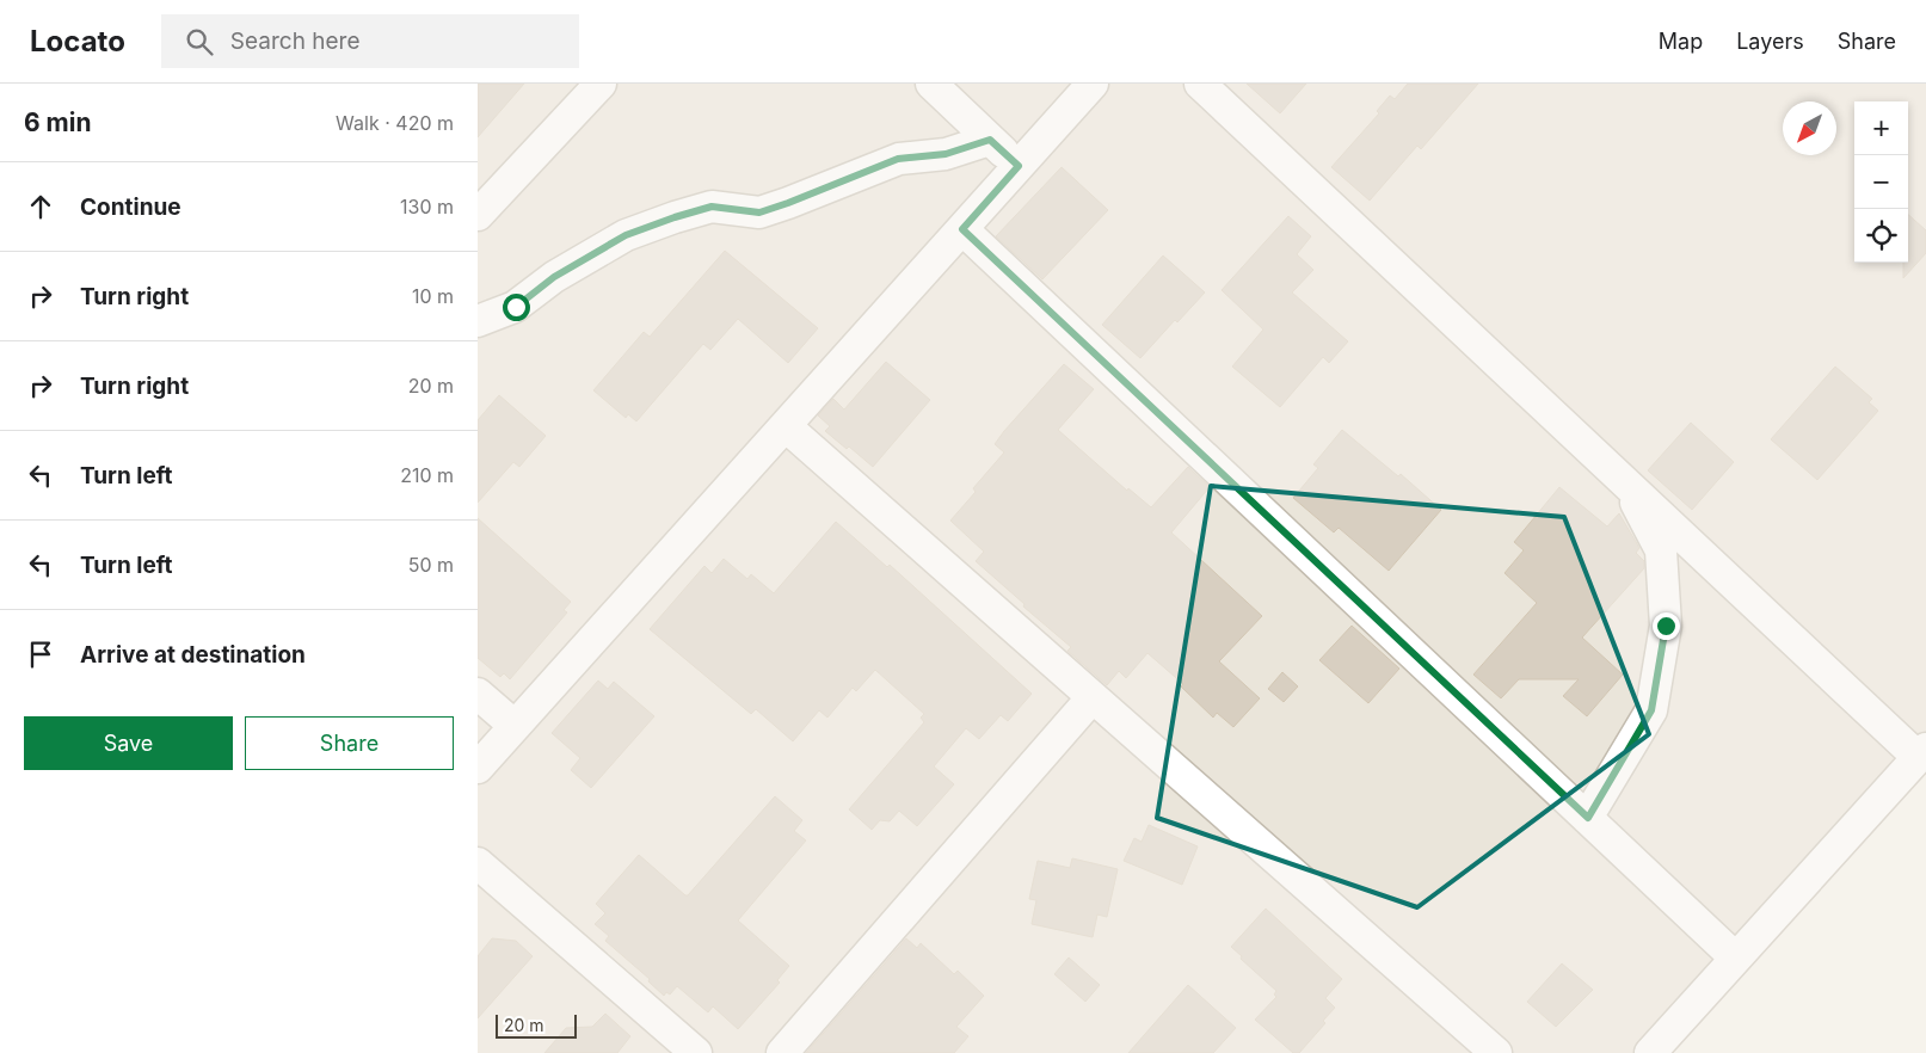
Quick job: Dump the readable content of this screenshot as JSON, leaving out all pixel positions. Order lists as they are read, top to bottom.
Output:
{
  "scale_bar": "20 m",
  "north": "bottom left",
  "page": {
    "header": "Locato",
    "search": "Search here",
    "nav": ["Map", "Layers", "Share"],
    "heading": ["6 min", "Walk · 420 m"],
    "map_buttons": ["+", "−"],
    "list": [
      ["Continue", "130 m"],
      ["Turn right", "10 m"],
      ["Turn right", "20 m"],
      ["Turn left", "210 m"],
      ["Turn left", "50 m"],
      "Arrive at destination"
    ],
    "buttons": ["Save", "Share"],
    "scale": "20 m"
  }
}
